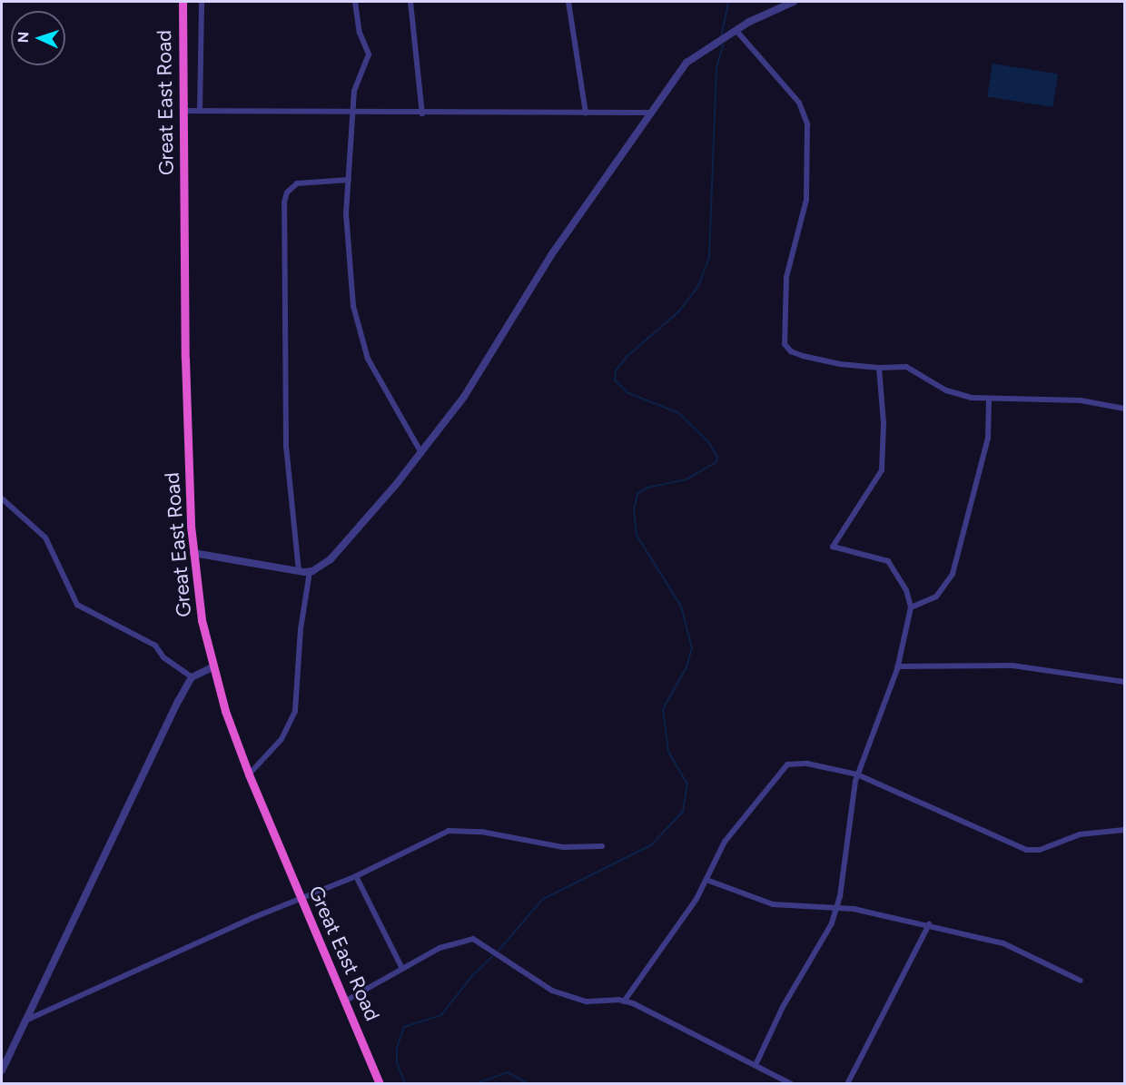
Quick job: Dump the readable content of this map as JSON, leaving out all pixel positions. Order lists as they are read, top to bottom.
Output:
{
  "streets": {
    "highway": ["Great East Road"]
  },
  "north": "left"
}
